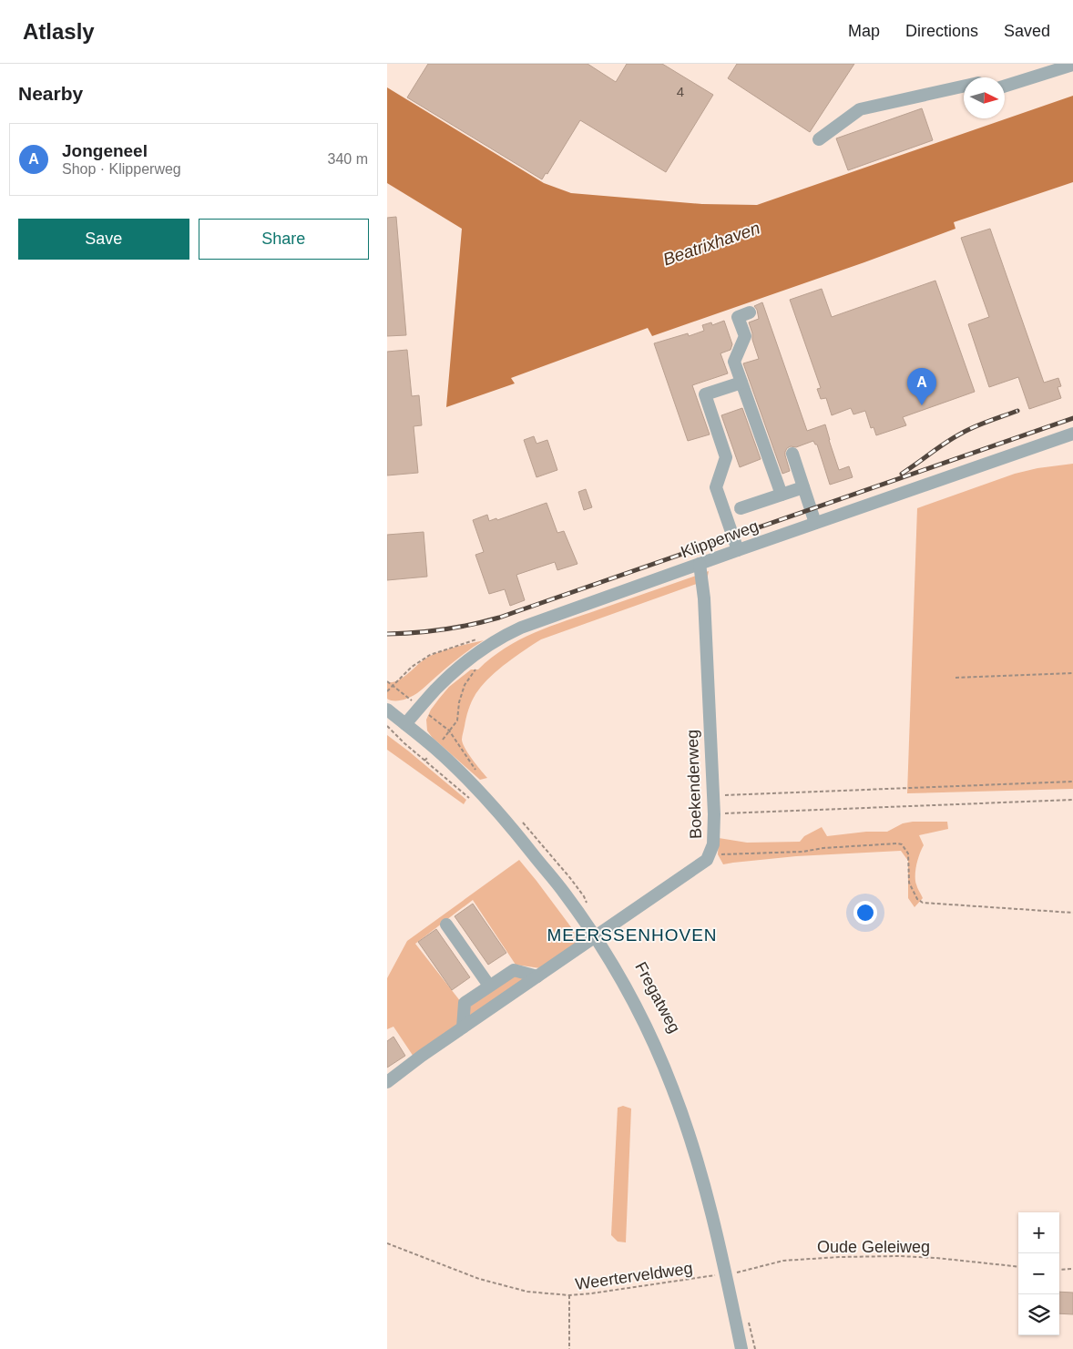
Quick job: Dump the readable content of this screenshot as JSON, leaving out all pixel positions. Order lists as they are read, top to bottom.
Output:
{
  "streets": {
    "street": ["Klipperweg", "Boekenderweg", "Fregatweg"],
    "path": ["Oude Geleiweg", "Weerterveldweg"]
  },
  "crossings": [
    ["Klipperweg", "Boekenderweg"],
    ["Klipperweg", "Fregatweg"],
    ["Boekenderweg", "Fregatweg"],
    ["Fregatweg", "Oude Geleiweg"],
    ["Fregatweg", "Weerterveldweg"],
    ["Oude Geleiweg", "Weerterveldweg"]
  ],
  "districts": ["MEERSSENHOVEN"],
  "water": ["Beatrixhaven"],
  "house_numbers": ["4"],
  "north": "right",
  "page": {
    "header": "Atlasly",
    "nav": ["Map", "Directions", "Saved"],
    "heading": "Nearby",
    "list": [
      {
        "mark": "A",
        "name": "Jongeneel",
        "note": "Shop · Klipperweg",
        "value": "340 m"
      }
    ],
    "buttons": ["Save", "Share"],
    "pins": "A",
    "map_buttons": ["+", "−"]
  }
}
